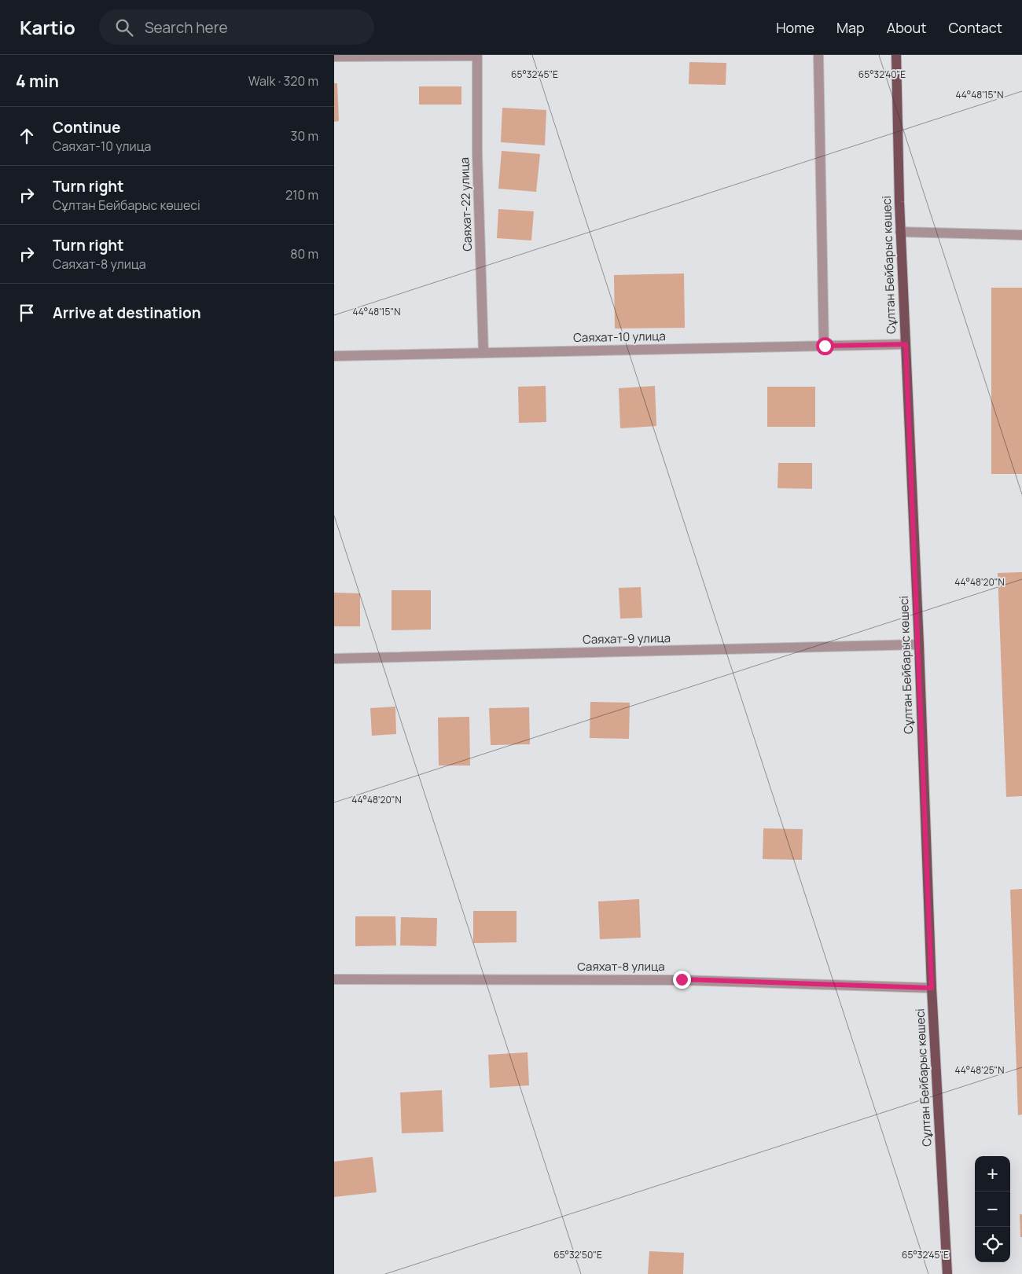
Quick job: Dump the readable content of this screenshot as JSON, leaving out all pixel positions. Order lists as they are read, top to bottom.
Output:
{
  "streets": {
    "main road": ["Сұлтан Бейбарыс көшесі"],
    "street": [
      "Саяхат-22 улица",
      "Саяхат-10 улица",
      "Саяхат-9 улица",
      "Саяхат-8 улица"
    ]
  },
  "crossings": [
    ["Саяхат-22 улица", "Саяхат-10 улица"],
    ["Сұлтан Бейбарыс көшесі", "Саяхат-10 улица"],
    ["Сұлтан Бейбарыс көшесі", "Саяхат-9 улица"],
    ["Сұлтан Бейбарыс көшесі", "Саяхат-8 улица"]
  ],
  "page": {
    "header": "Kartio",
    "search": "Search here",
    "nav": [
      "Home",
      "Map",
      "About",
      "Contact"
    ],
    "heading": ["4 min", "Walk · 320 m"],
    "list": [
      ["Continue", "Саяхат-10 улица", "30 m"],
      ["Turn right", "Сұлтан Бейбарыс көшесі", "210 m"],
      ["Turn right", "Саяхат-8 улица", "80 m"],
      "Arrive at destination"
    ],
    "map_buttons": ["+", "−"]
  },
  "coordinates": [
    "65°32'45\"E",
    "65°32'40\"E",
    "44°48'15\"N",
    "44°48'20\"N",
    "44°48'25\"N",
    "65°32'50\"E"
  ]
}
